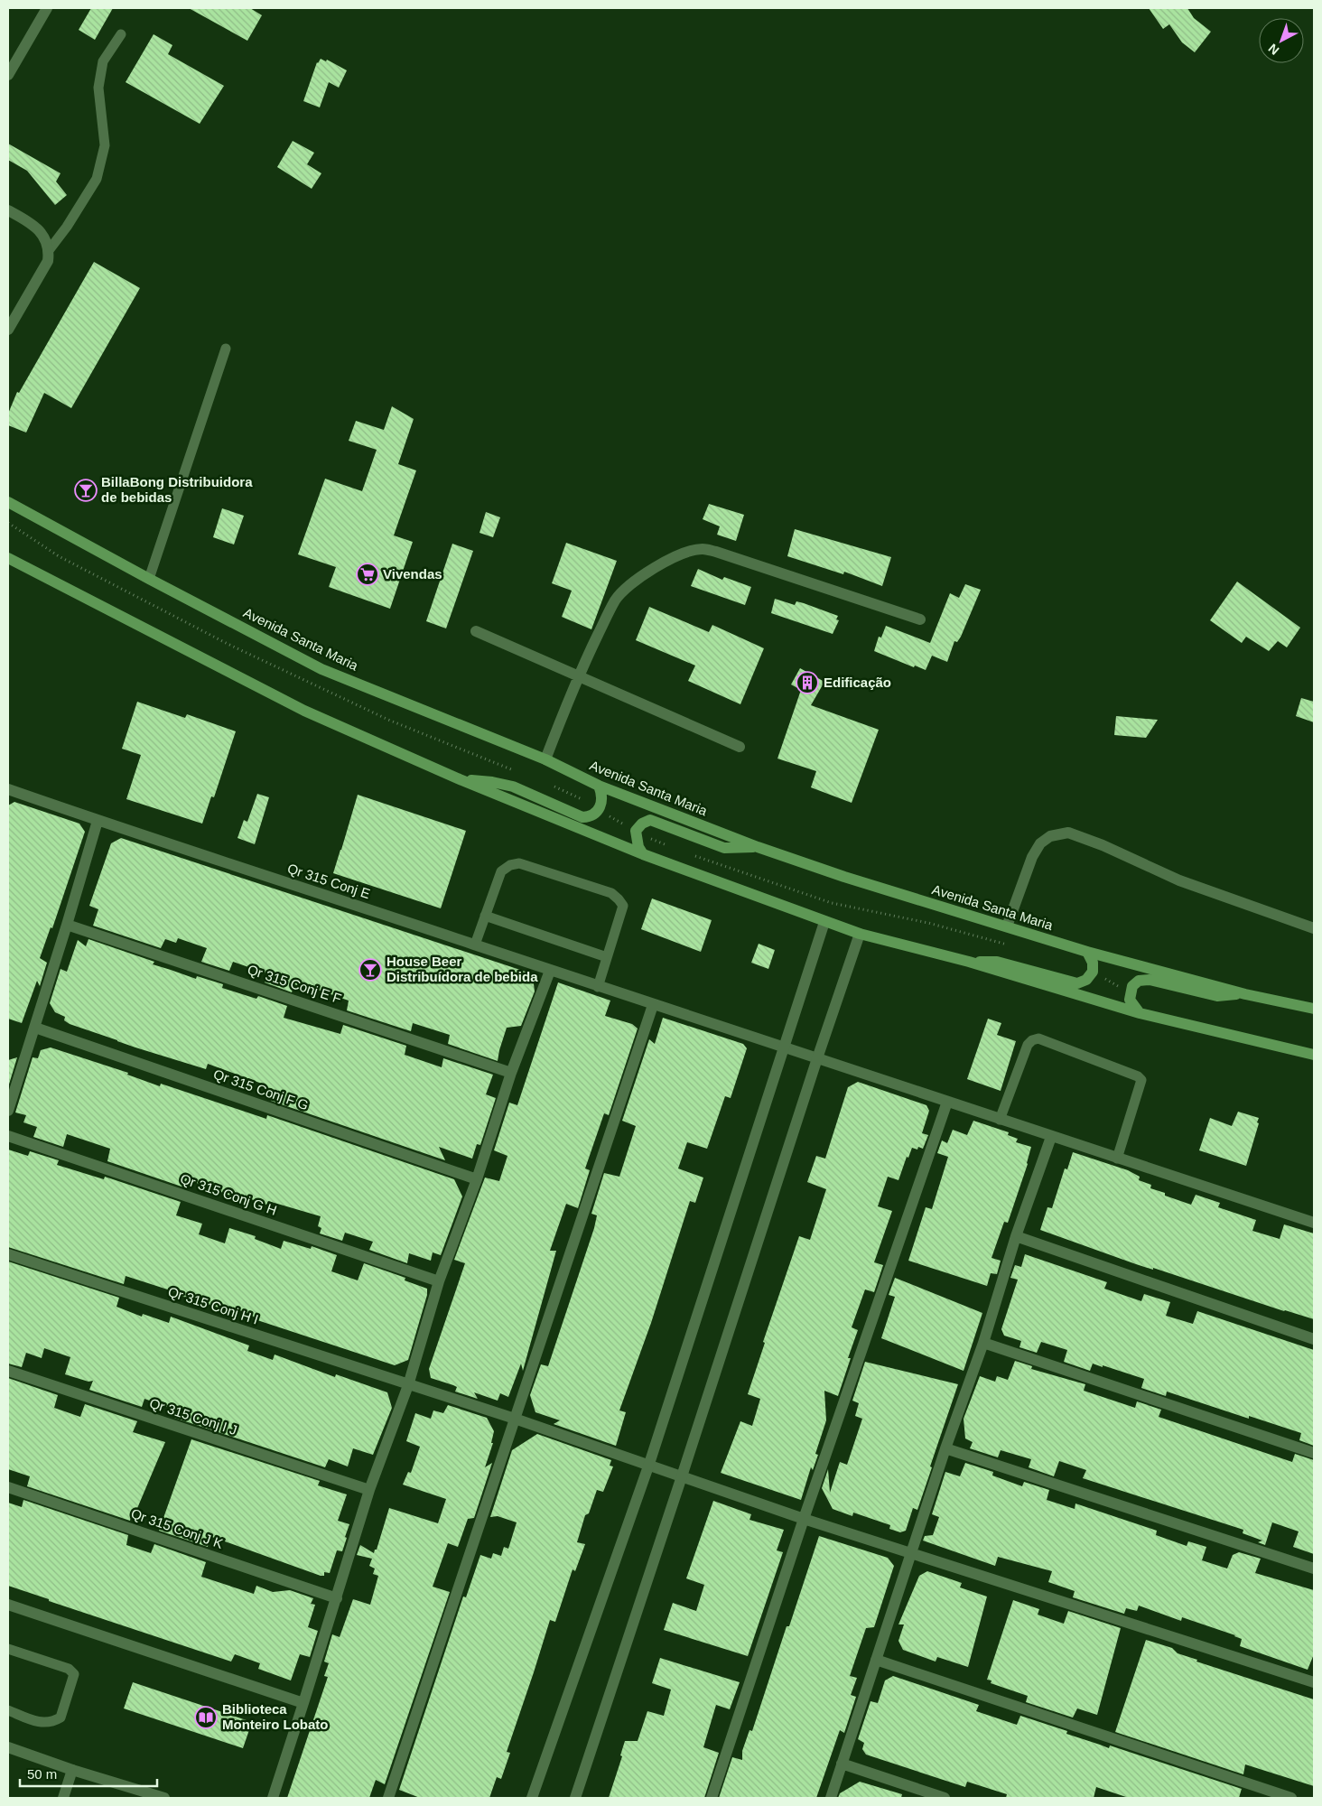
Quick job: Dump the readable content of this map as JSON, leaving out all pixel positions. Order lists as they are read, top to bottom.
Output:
{
  "streets": {
    "main road": ["Avenida Santa Maria"],
    "street": [
      "Qr 315 Conj E",
      "Qr 315 Conj E F",
      "Qr 315 Conj F G",
      "Qr 315 Conj G H",
      "Qr 315 Conj H I",
      "Qr 315 Conj I J",
      "Qr 315 Conj J K"
    ]
  },
  "places": {
    "bar": ["BillaBong Distribuidora de bebidas", "House Beer Distribuídora de bebida"],
    "supermarket": ["Vivendas"],
    "building": ["Edificação"],
    "library": ["Biblioteca Monteiro Lobato"]
  },
  "scale_bar": "50 m",
  "north": "bottom left"
}
